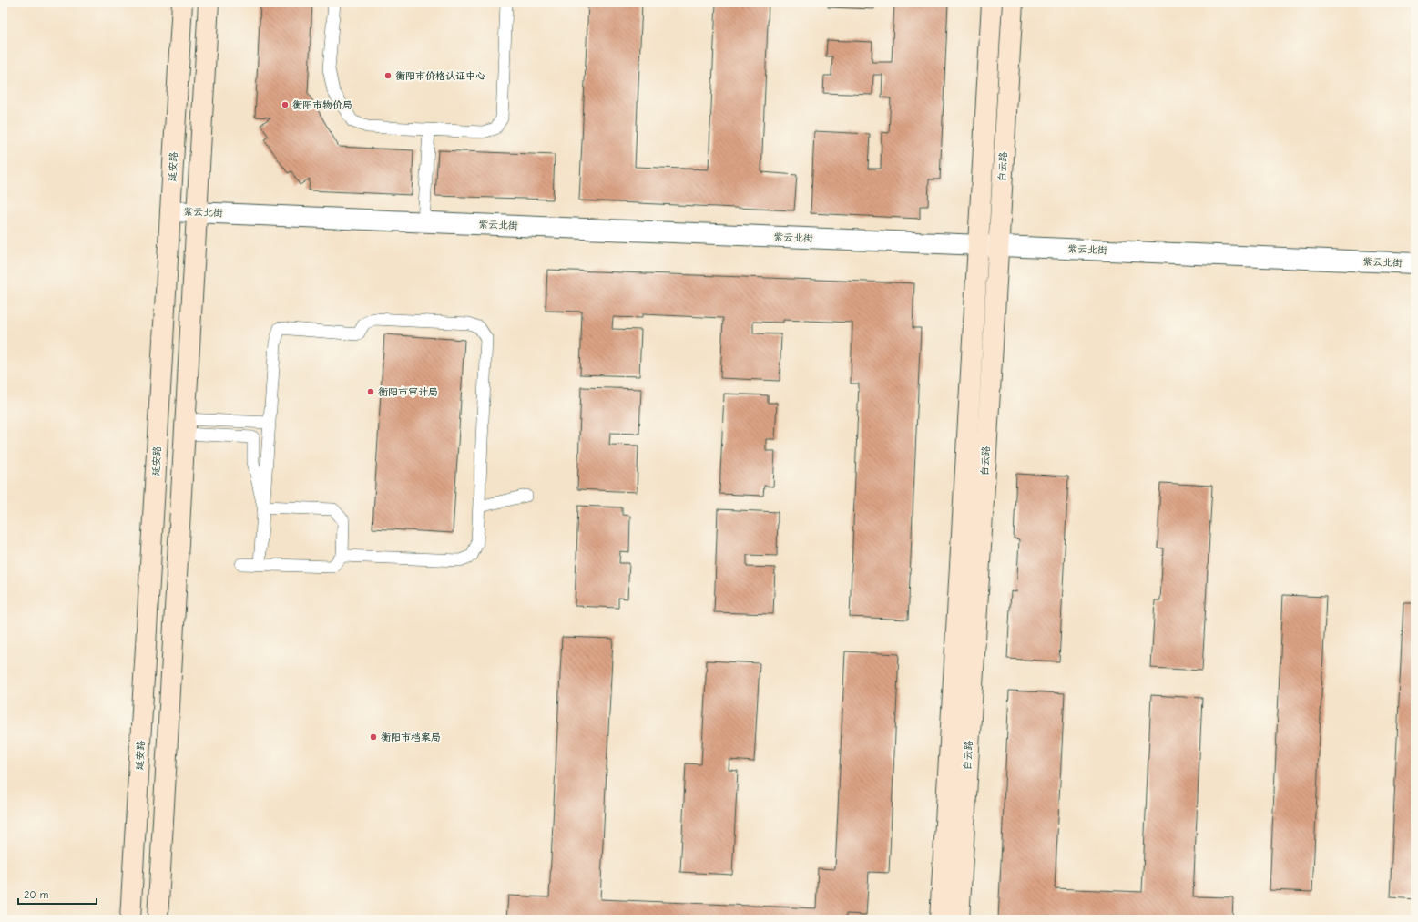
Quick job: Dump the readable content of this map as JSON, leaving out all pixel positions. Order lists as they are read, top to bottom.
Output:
{
  "streets": {
    "street": ["延安路", "白云路", "紫云北街"]
  },
  "crossings": [
    ["延安路", "紫云北街"],
    ["白云路", "紫云北街"]
  ],
  "places": [
    "衡阳市价格认证中心",
    "衡阳市物价局",
    "衡阳市审计局",
    "衡阳市档案局"
  ],
  "scale_bar": "20 m"
}
